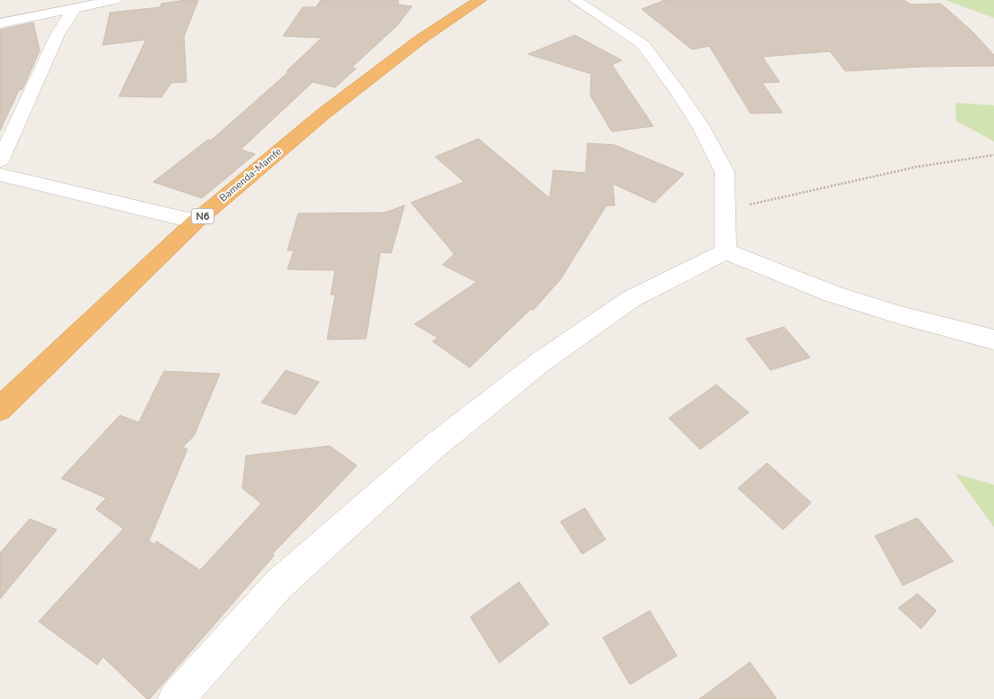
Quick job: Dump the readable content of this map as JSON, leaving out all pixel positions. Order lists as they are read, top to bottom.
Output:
{
  "streets": {
    "highway": ["Bamenda-Mamfe", "N6"]
  }
}
